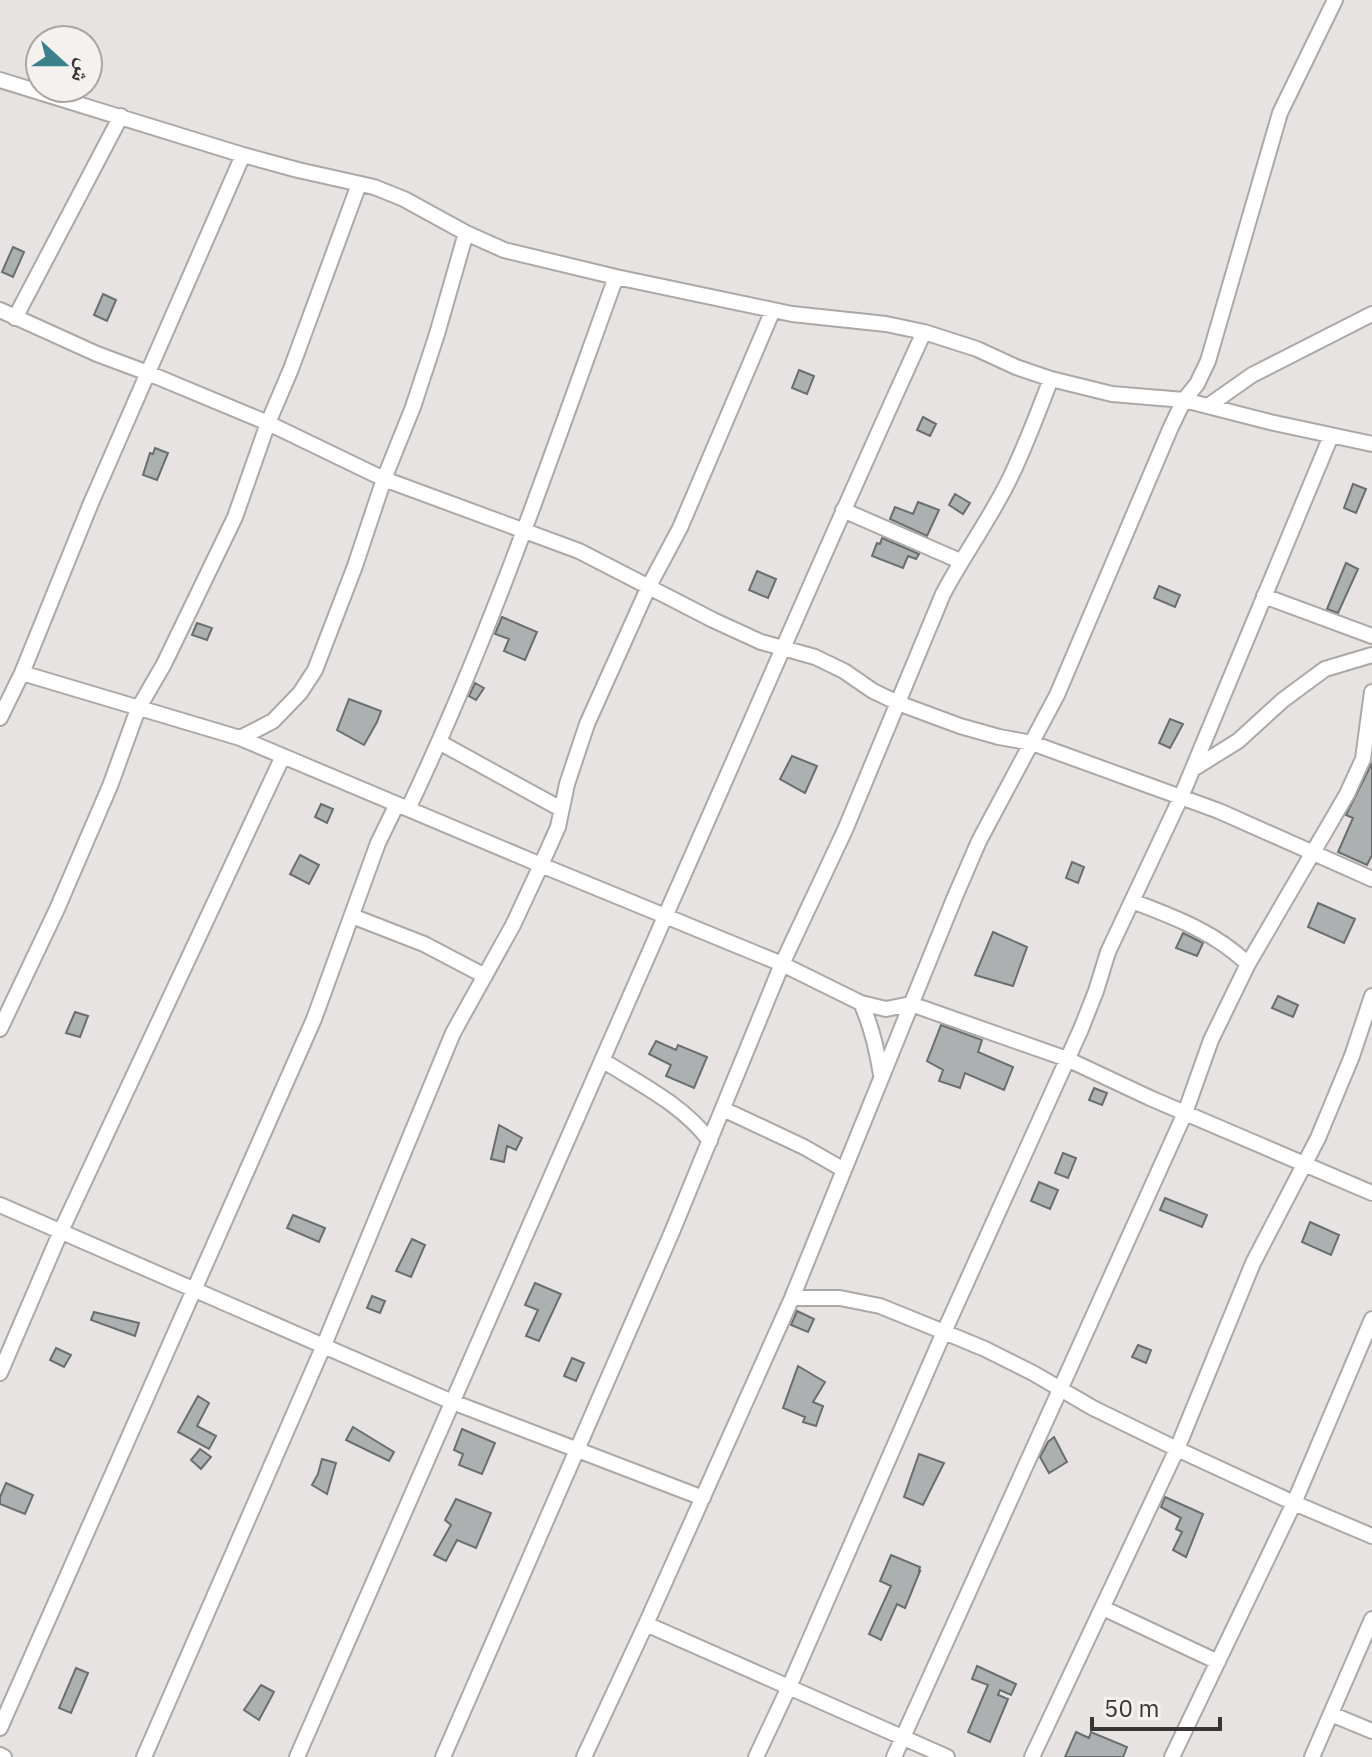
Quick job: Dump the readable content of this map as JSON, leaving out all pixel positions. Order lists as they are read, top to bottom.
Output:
{
  "scale_bar": "50 m",
  "north": "right"
}
